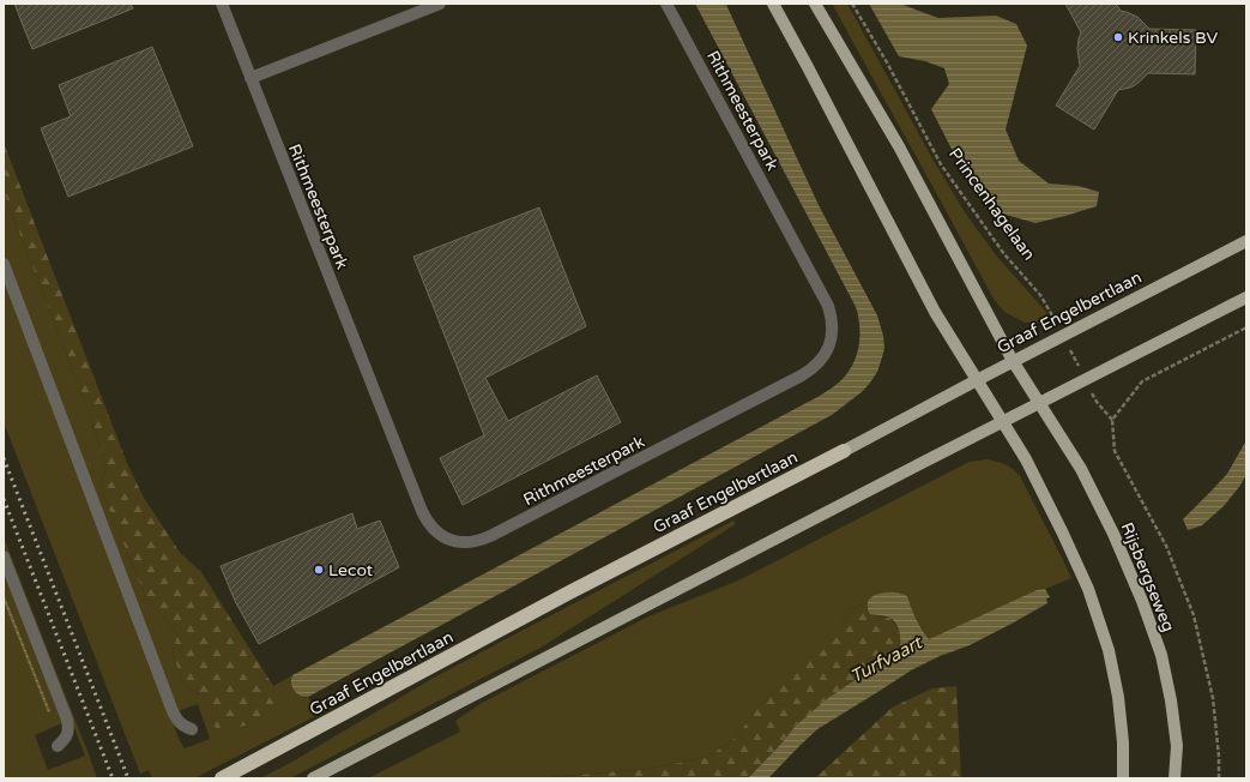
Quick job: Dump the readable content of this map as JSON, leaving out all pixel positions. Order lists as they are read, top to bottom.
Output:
{
  "streets": {
    "highway": ["Graaf Engelbertlaan"],
    "main road": ["Rijsbergseweg"],
    "street": ["Rithmeesterpark"],
    "path": ["Princenhagelaan"]
  },
  "crossings": [
    ["Princenhagelaan", "Graaf Engelbertlaan"],
    ["Graaf Engelbertlaan", "Rijsbergseweg"]
  ],
  "water": ["Turfvaart"],
  "places": ["Krinkels BV", "Lecot"]
}
